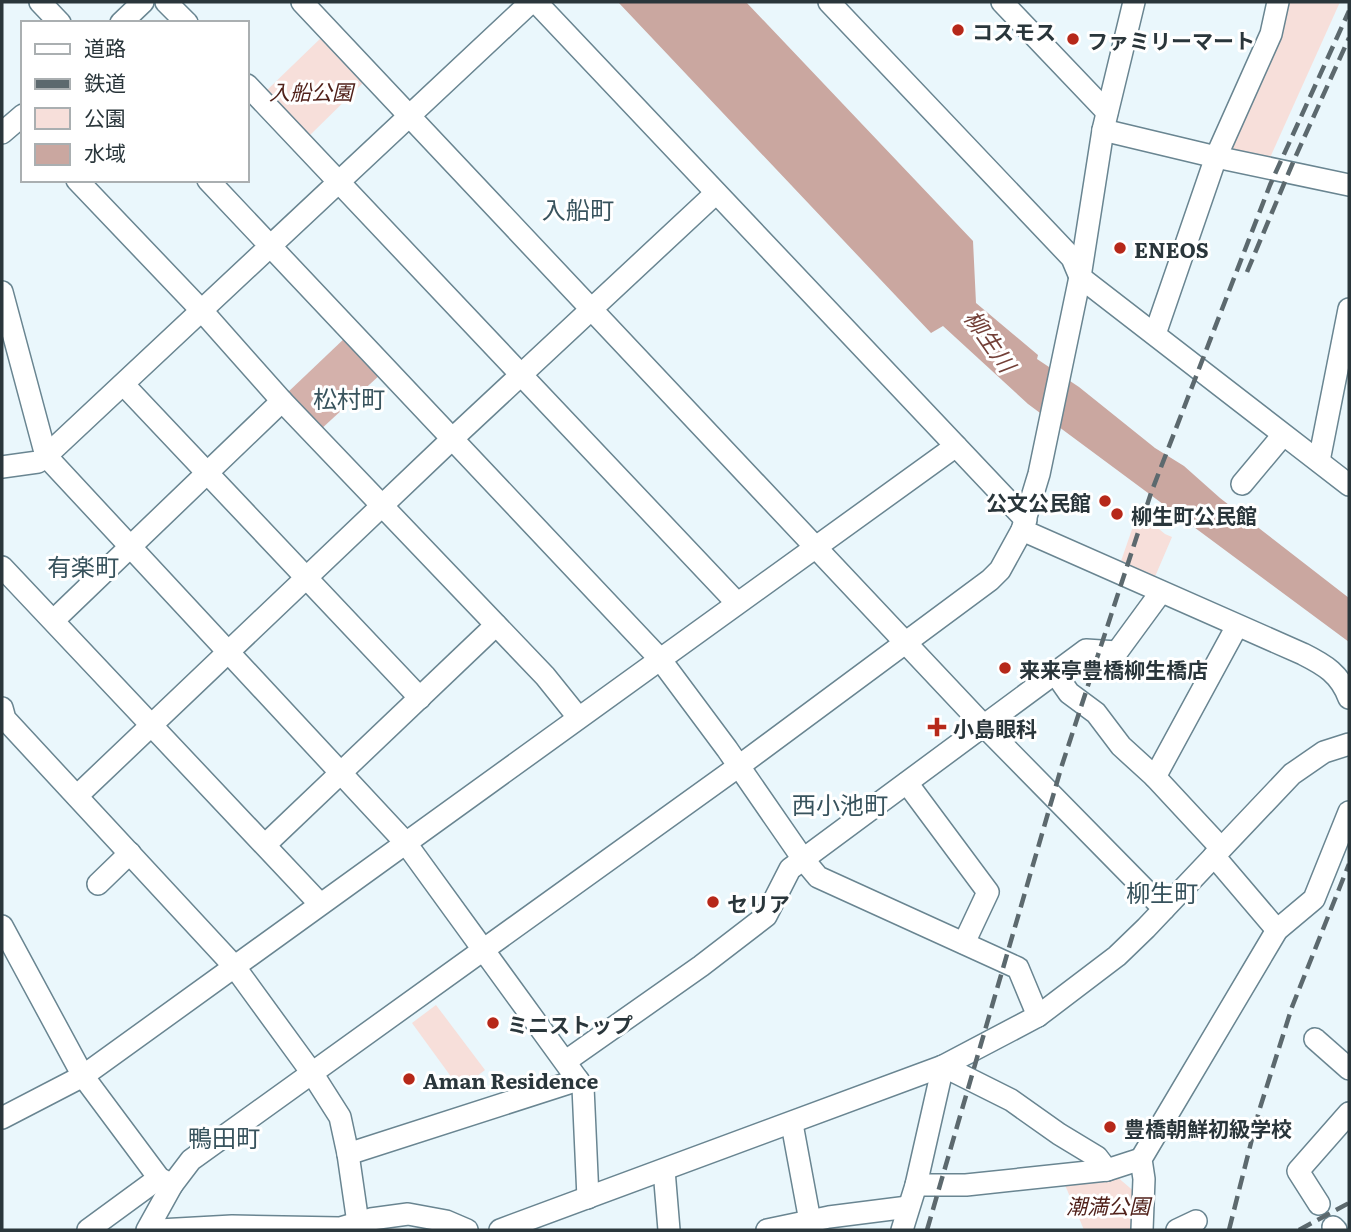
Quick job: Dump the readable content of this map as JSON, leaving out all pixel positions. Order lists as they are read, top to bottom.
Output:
{
  "districts": [
    "入船町",
    "松村町",
    "有楽町",
    "西小池町",
    "柳生町",
    "鴨田町"
  ],
  "water": ["柳生川"],
  "parks": ["入船公園", "潮満公園"],
  "places": {
    "other": [
      "コスモス",
      "ファミリーマート",
      "ENEOS",
      "公文公民館",
      "柳生町公民館",
      "来来亭豊橋柳生橋店",
      "セリア",
      "ミニストップ",
      "Aman Residence",
      "豊橋朝鮮初級学校"
    ],
    "health": ["小島眼科"]
  },
  "legend": [
    "道路",
    "鉄道",
    "公園",
    "水域"
  ]
}
